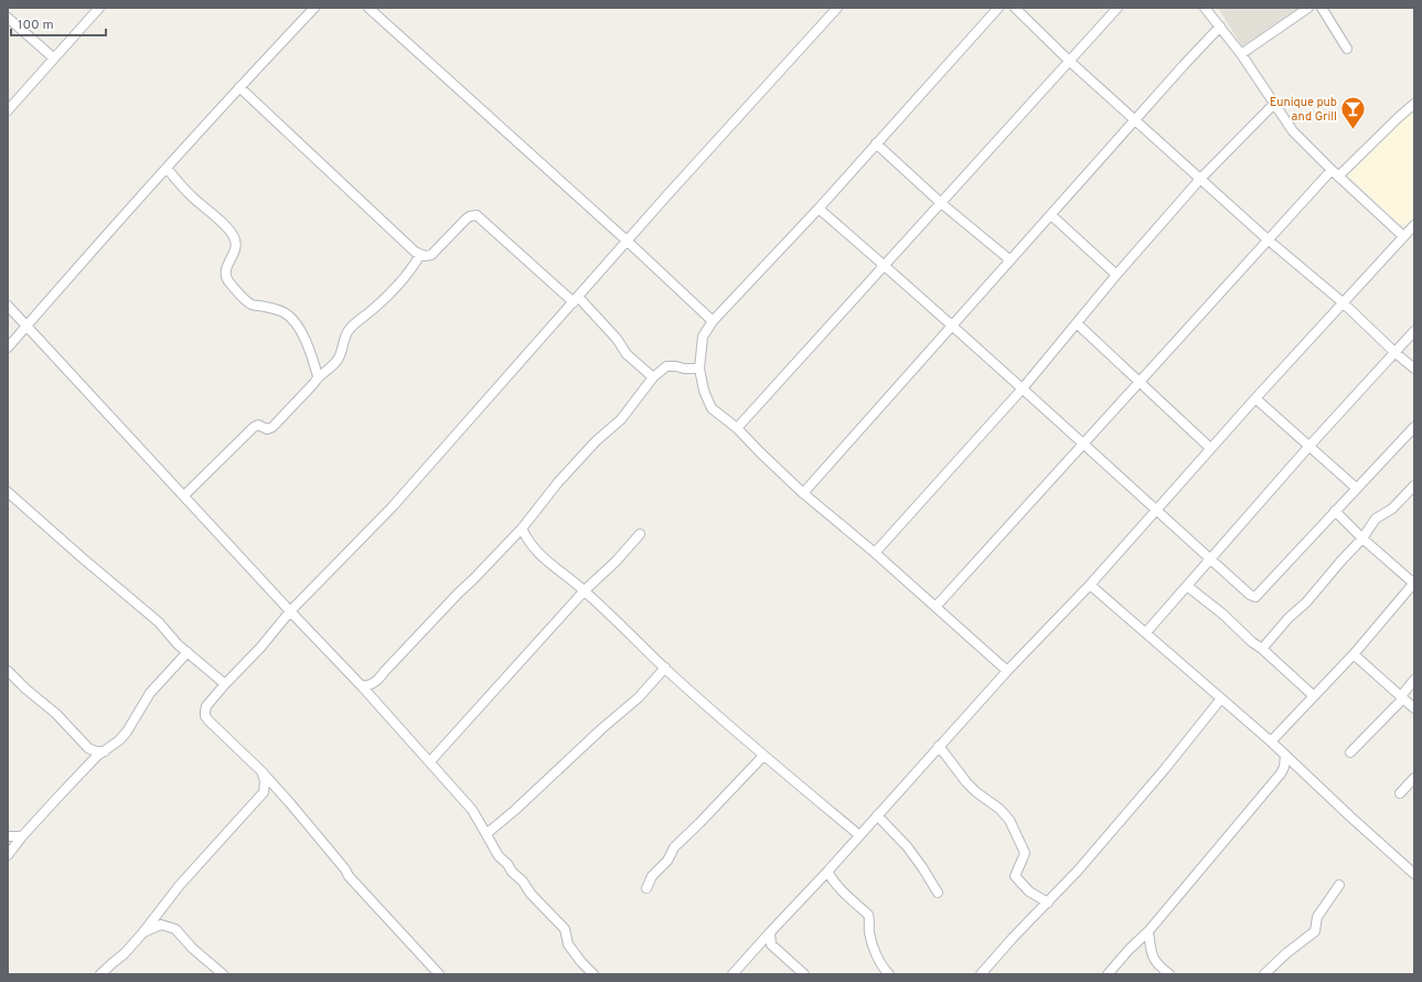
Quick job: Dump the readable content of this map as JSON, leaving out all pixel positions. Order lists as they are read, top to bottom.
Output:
{
  "places": {
    "bar": ["Eunique pub and Grill"]
  },
  "scale_bar": "100 m"
}
